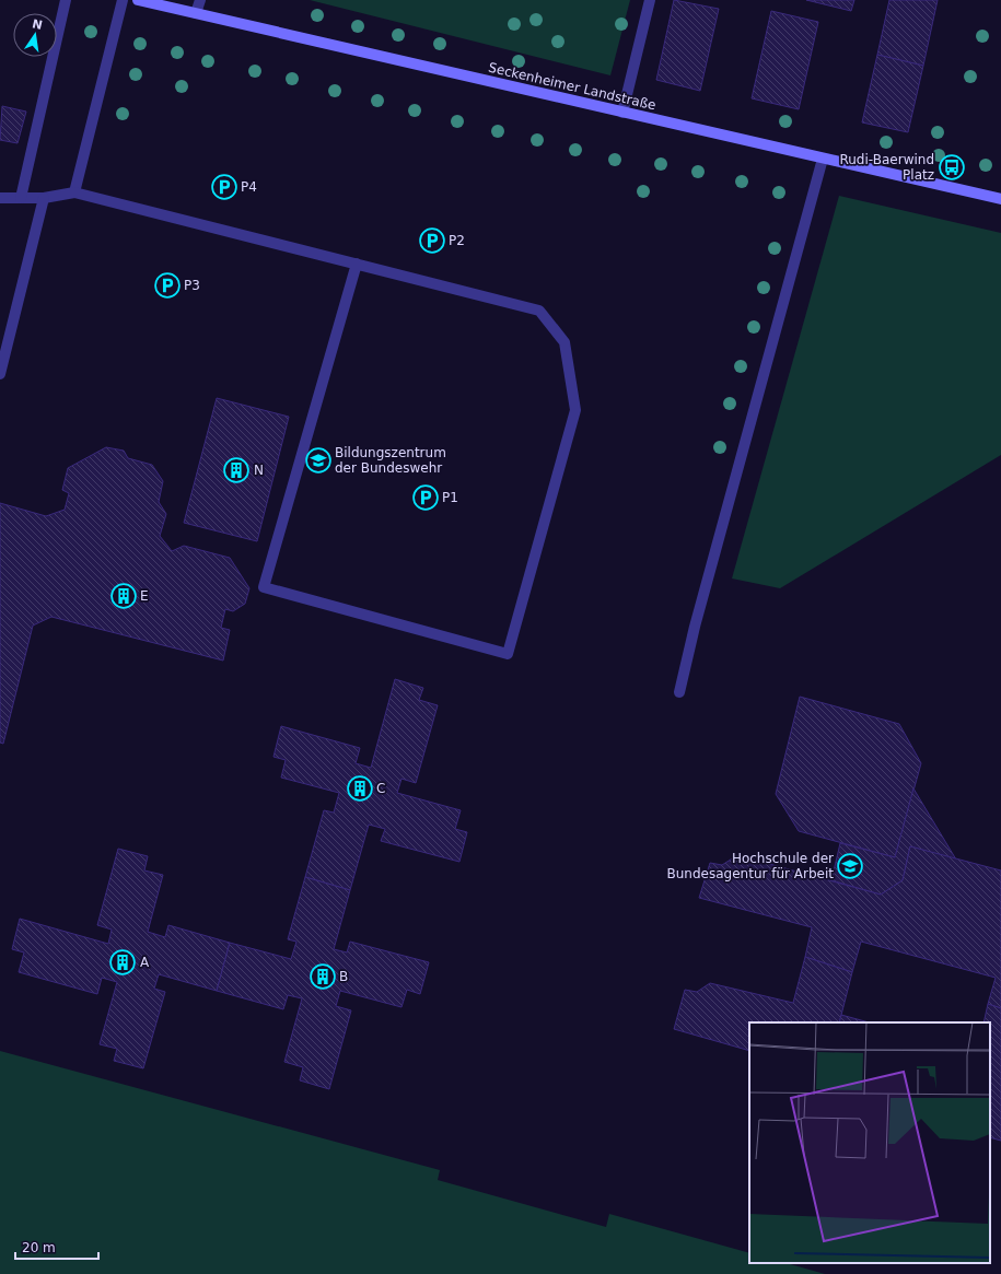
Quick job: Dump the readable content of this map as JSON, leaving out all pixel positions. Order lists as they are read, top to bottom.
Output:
{
  "streets": {
    "main road": ["Seckenheimer Landstraße"]
  },
  "places": {
    "bus stop": ["Rudi-Baerwind Platz"],
    "parking": [
      "P4",
      "P2",
      "P3",
      "P1"
    ],
    "school or university": ["Bildungszentrum der Bundeswehr", "Hochschule der Bundesagentur für Arbeit"],
    "building": [
      "N",
      "E",
      "C",
      "A",
      "B"
    ]
  },
  "scale_bar": "20 m",
  "north": "top"
}
